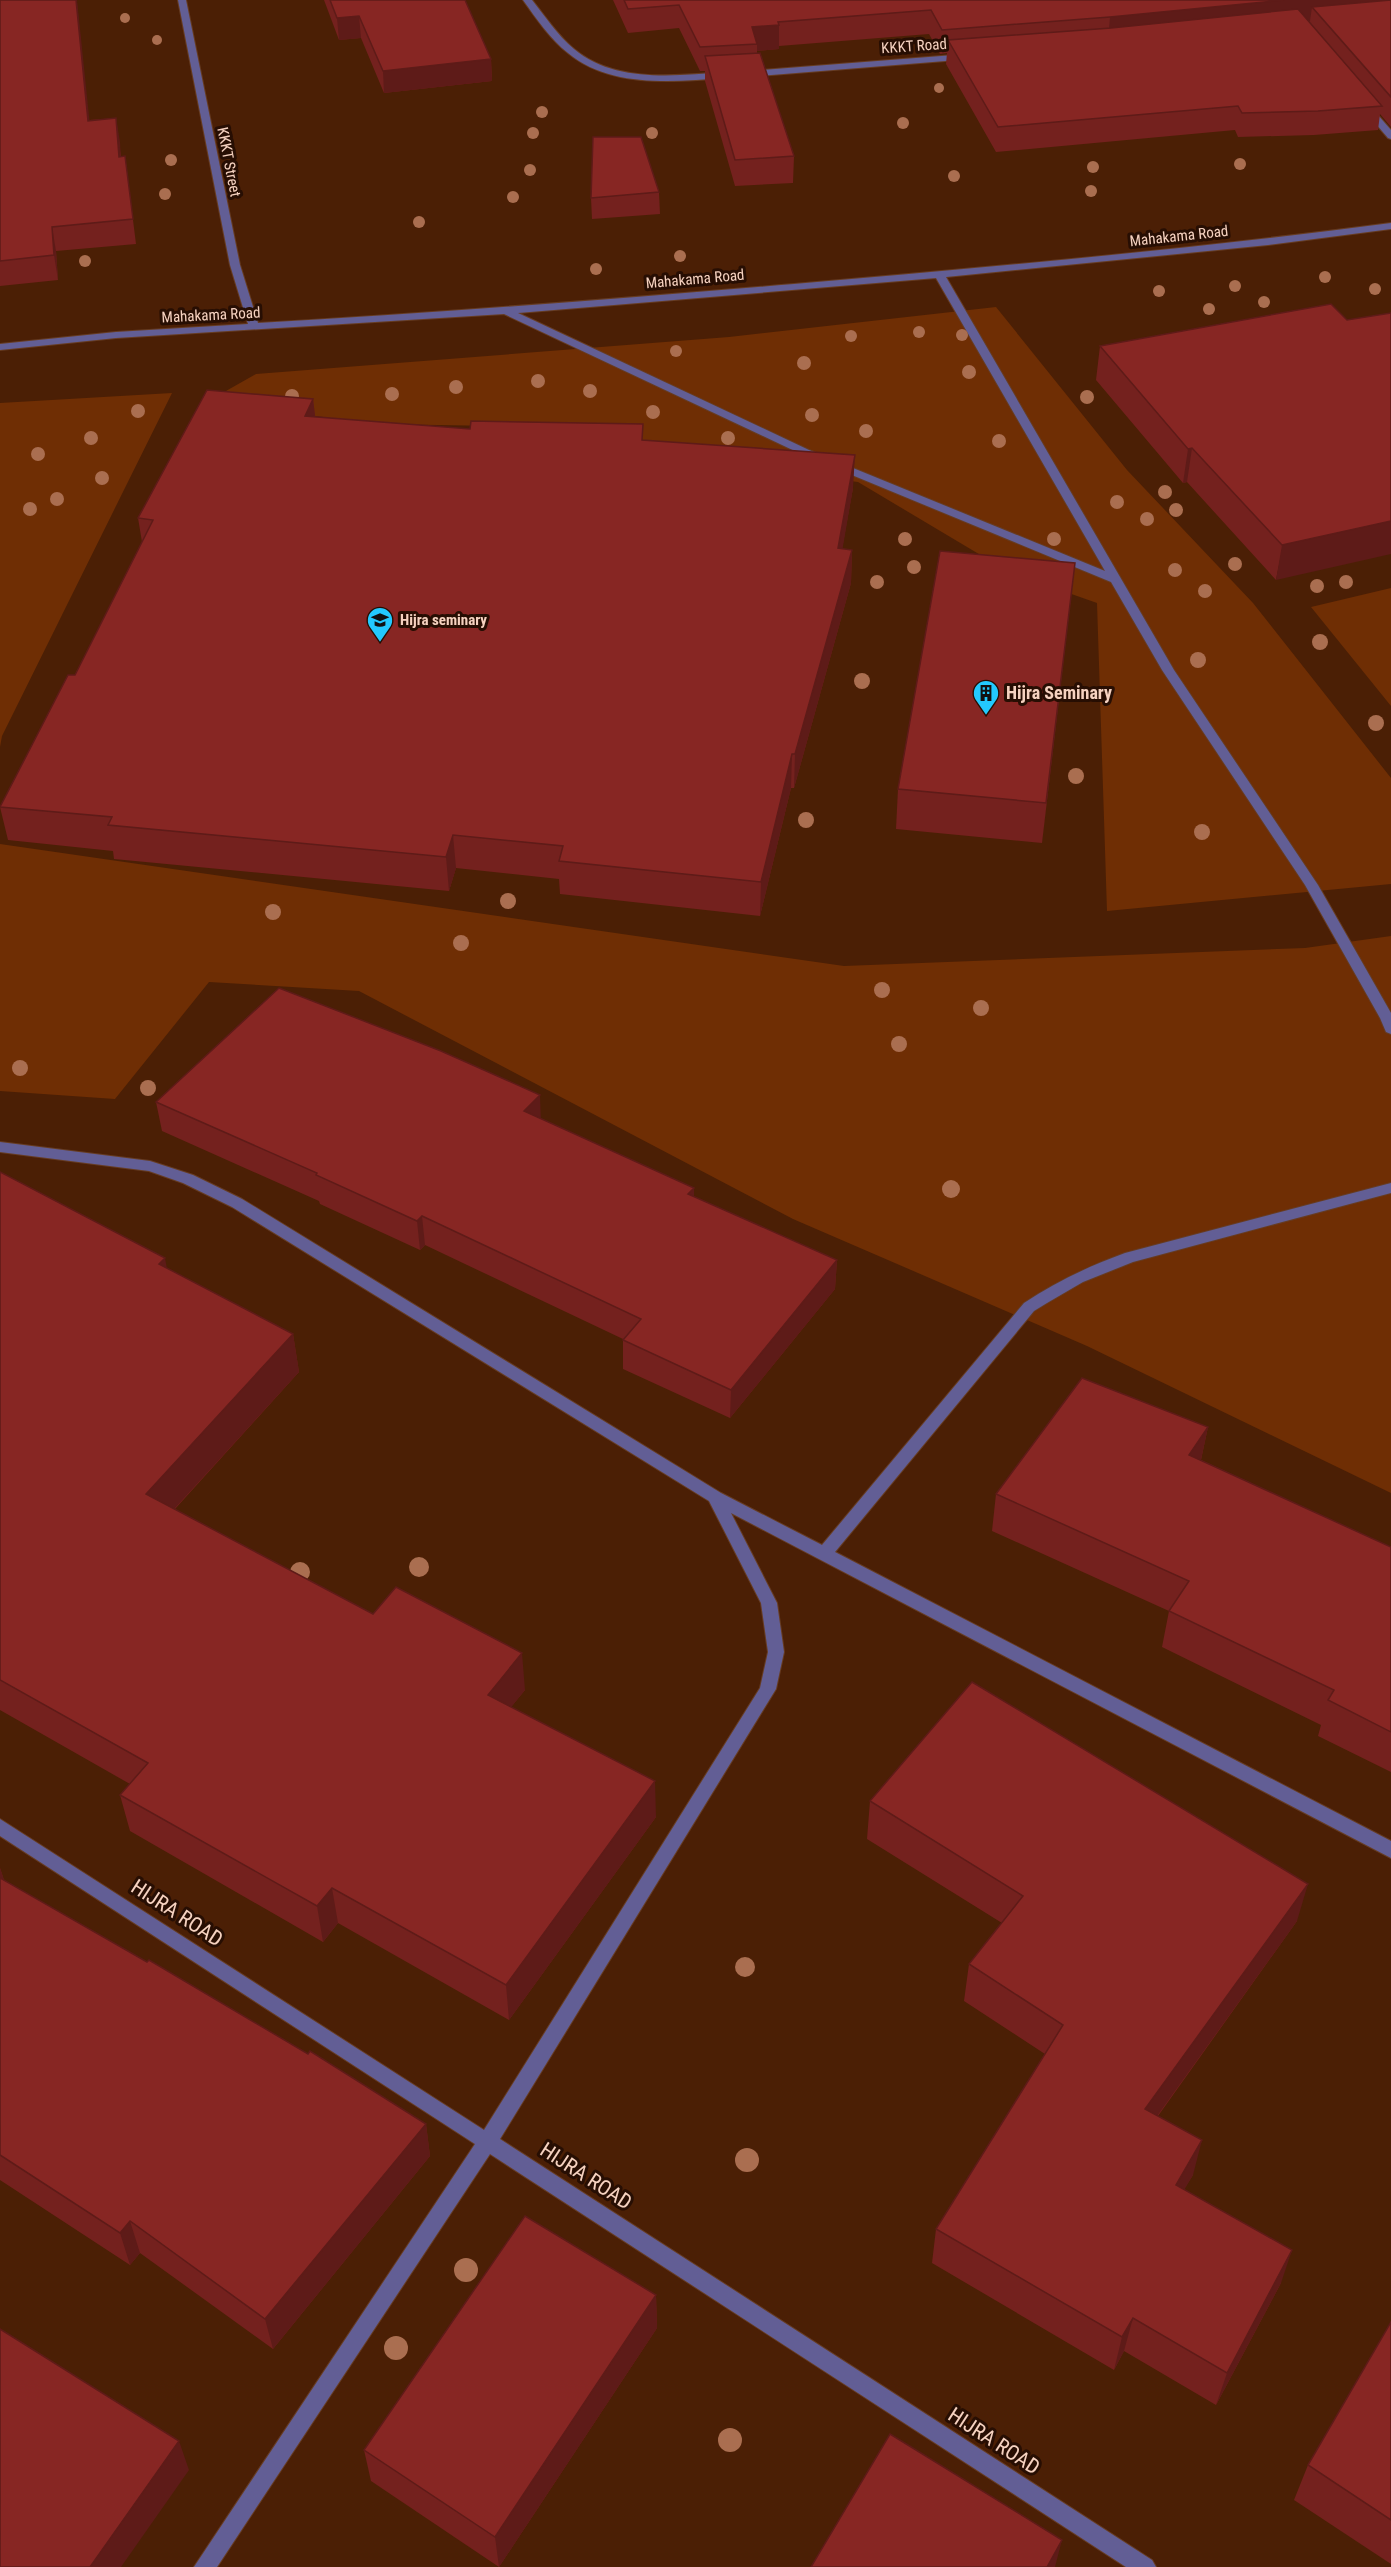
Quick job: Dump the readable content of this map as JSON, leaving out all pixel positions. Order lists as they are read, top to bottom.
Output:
{
  "streets": {
    "street": [
      "KKKT Road",
      "KKKT Street",
      "Mahakama Road",
      "HIJRA ROAD"
    ]
  },
  "crossings": [
    ["KKKT Street", "Mahakama Road"]
  ],
  "places": {
    "school or university": ["Hijra seminary"],
    "building": ["Hijra Seminary"]
  }
}
